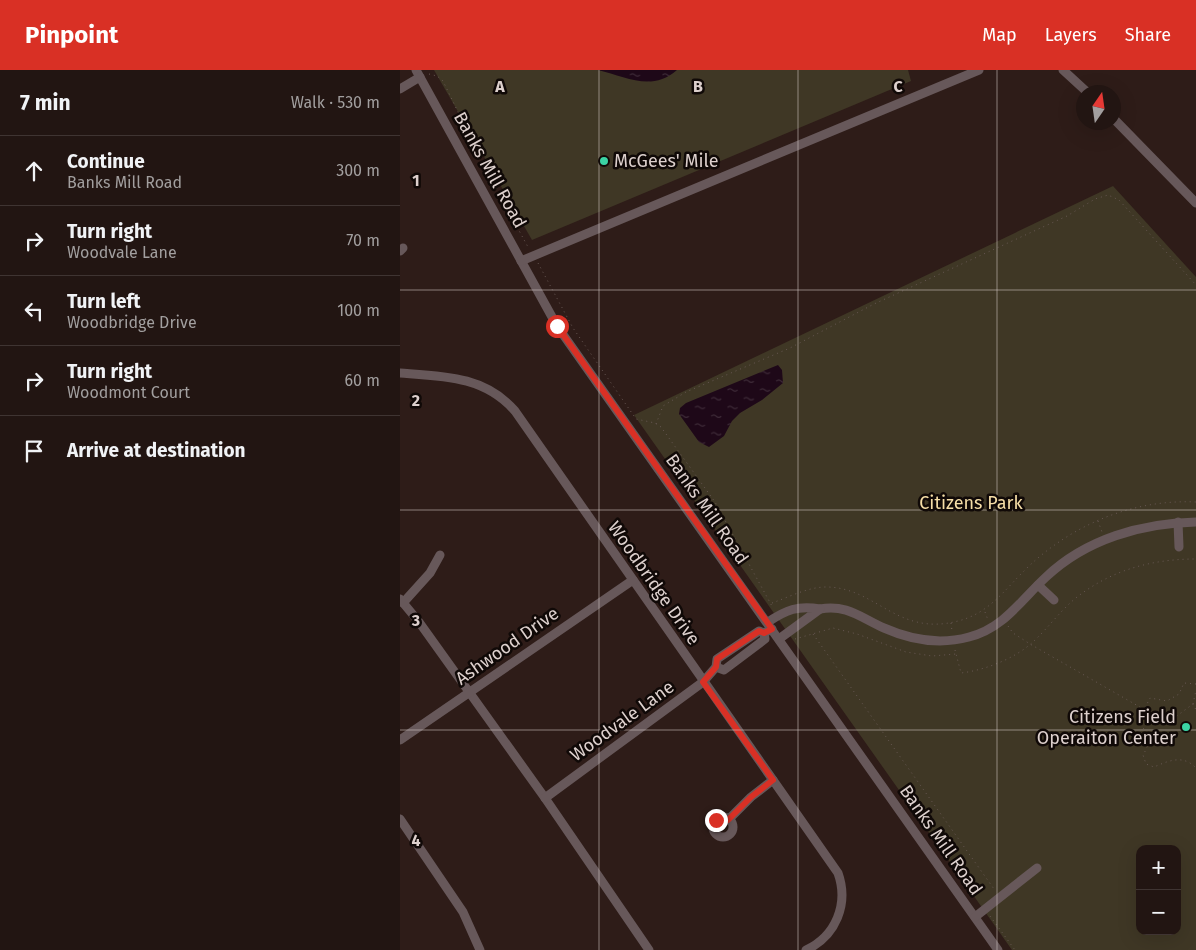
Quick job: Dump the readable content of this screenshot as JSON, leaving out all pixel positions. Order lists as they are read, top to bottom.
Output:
{
  "streets": {
    "street": [
      "Banks Mill Road",
      "Woodbridge Drive",
      "Ashwood Drive",
      "Woodvale Lane"
    ]
  },
  "crossings": [
    ["Banks Mill Road", "Woodvale Lane"],
    ["Woodbridge Drive", "Ashwood Drive"],
    ["Woodbridge Drive", "Woodvale Lane"]
  ],
  "parks": ["Citizens Park"],
  "places": ["McGees' Mile", "Citizens Field Operaiton Center"],
  "north": "top",
  "page": {
    "header": "Pinpoint",
    "nav": ["Map", "Layers", "Share"],
    "heading": ["7 min", "Walk · 530 m"],
    "list": [
      ["Continue", "Banks Mill Road", "300 m"],
      ["Turn right", "Woodvale Lane", "70 m"],
      ["Turn left", "Woodbridge Drive", "100 m"],
      ["Turn right", "Woodmont Court", "60 m"],
      "Arrive at destination"
    ],
    "map_buttons": ["+", "−"]
  },
  "grid": {
    "columns": ["A", "B", "C"],
    "rows": [
      "1",
      "2",
      "3",
      "4"
    ]
  }
}
